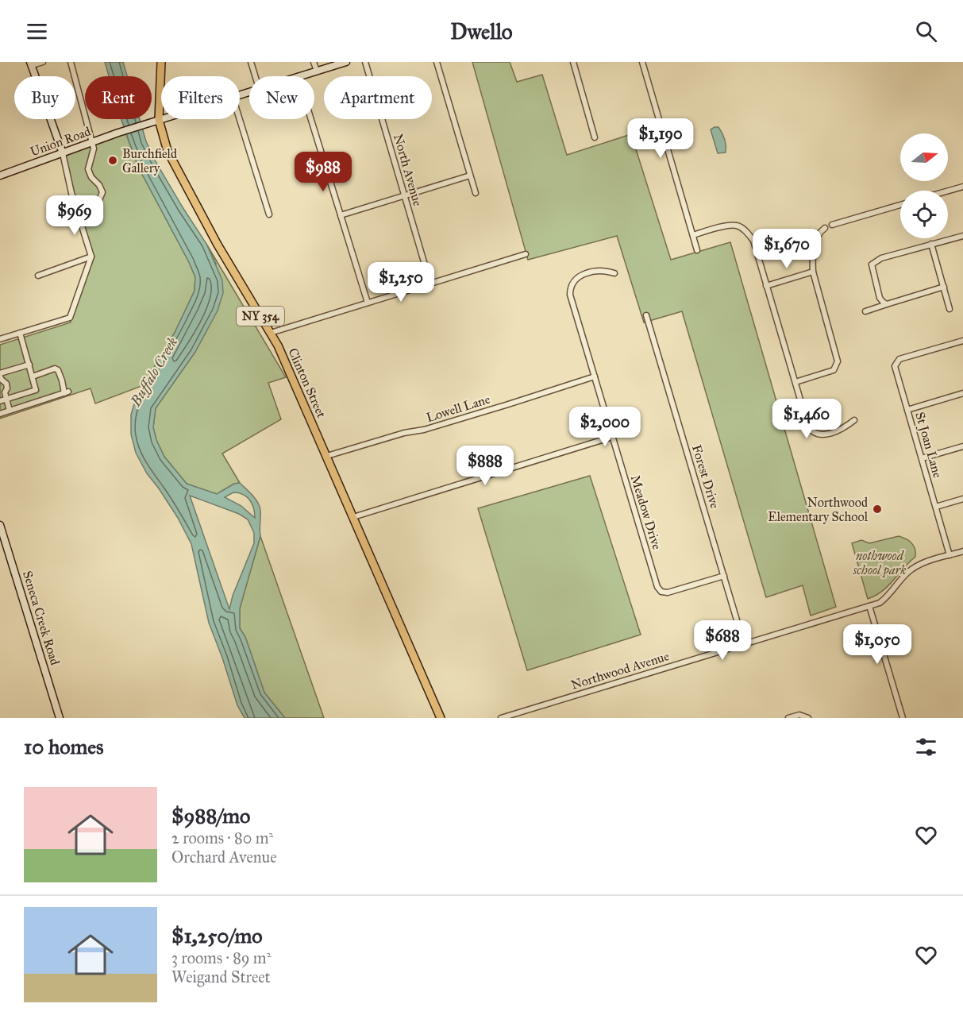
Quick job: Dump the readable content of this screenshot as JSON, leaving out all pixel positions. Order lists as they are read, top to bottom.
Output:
{
  "streets": {
    "main road": [
      "Union Road",
      "NY 354",
      "Clinton Street",
      "Seneca Creek Road"
    ],
    "street": [
      "North Avenue",
      "Lowell Lane",
      "St Joan Lane",
      "Forest Drive",
      "Meadow Drive",
      "Northwood Avenue"
    ]
  },
  "crossings": [
    ["Union Road", "Clinton Street"],
    ["Clinton Street", "Lowell Lane"],
    ["Lowell Lane", "Meadow Drive"],
    ["St Joan Lane", "Northwood Avenue"],
    ["Forest Drive", "Meadow Drive"],
    ["Forest Drive", "Northwood Avenue"]
  ],
  "water": ["Buffalo Creek"],
  "parks": ["nothwood school park"],
  "places": ["Burchfield Gallery", "Northwood Elementary School"],
  "north": "right",
  "page": {
    "header": "Dwello",
    "chip": [
      "Buy",
      "Rent",
      "Filters",
      "New",
      "Apartment"
    ],
    "price": [
      "$1,190",
      "$988",
      "$969",
      "$1,670",
      "$1,250",
      "$1,460",
      "$2,000",
      "$888",
      "$688",
      "$1,050"
    ],
    "heading": "10 homes",
    "list": [
      {
        "name": "$988/mo",
        "note": "2 rooms · 80 m² · Orchard Avenue"
      },
      {
        "name": "$1,250/mo",
        "note": "3 rooms · 89 m² · Weigand Street"
      }
    ]
  }
}
